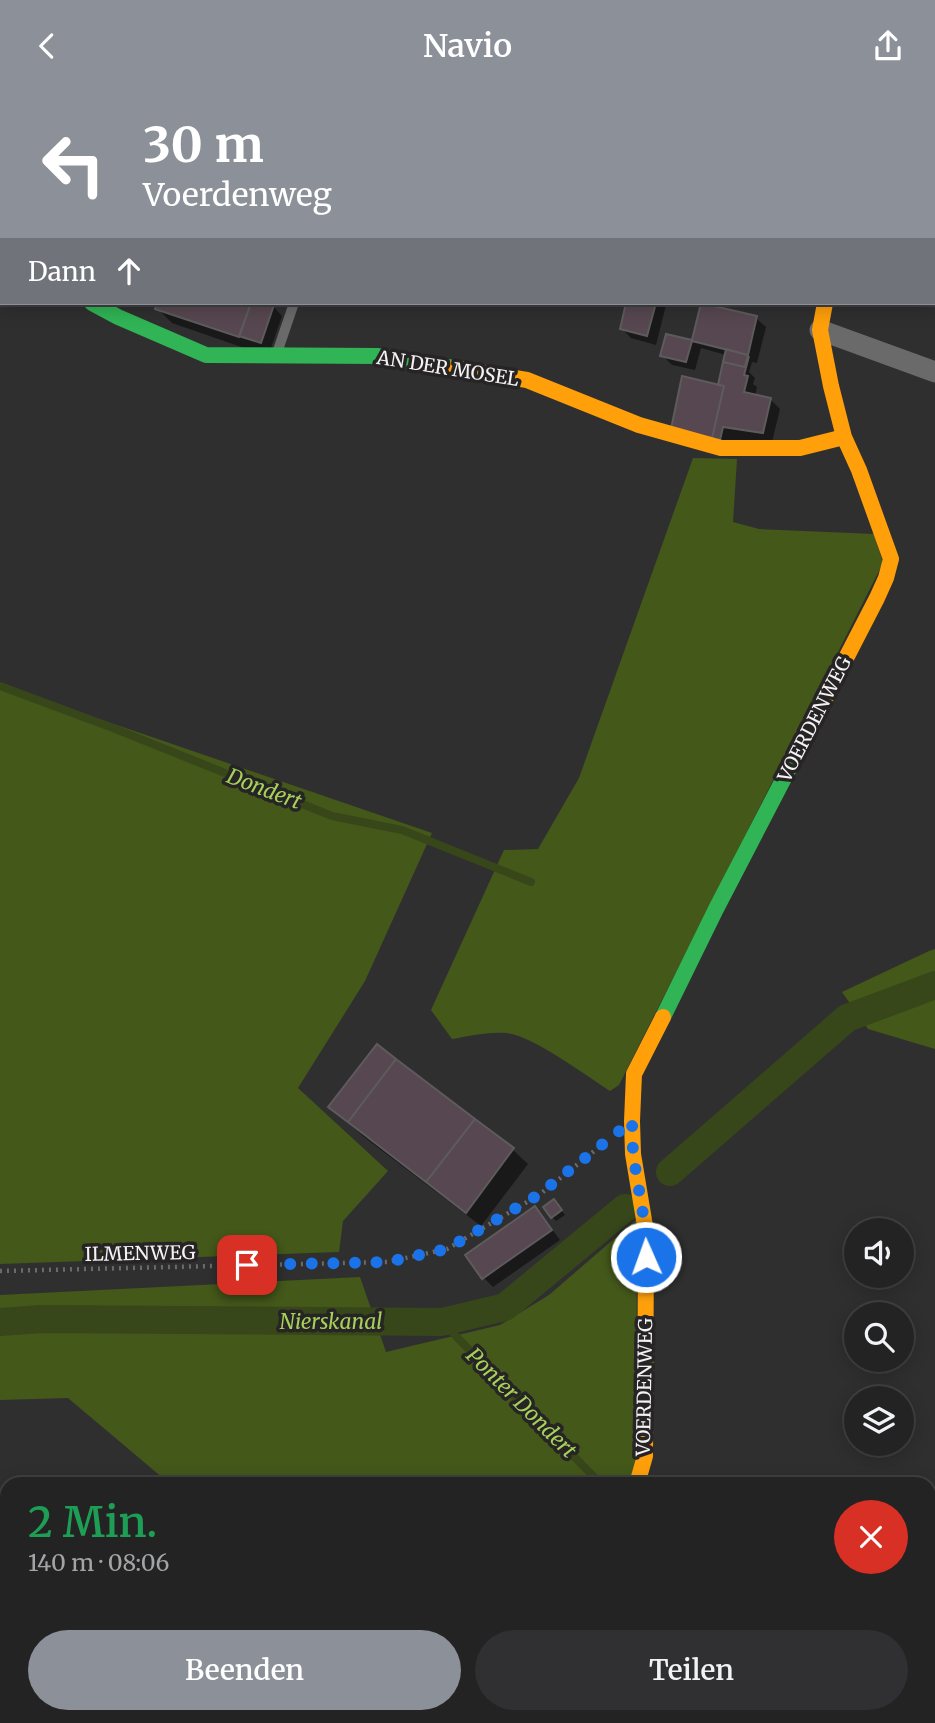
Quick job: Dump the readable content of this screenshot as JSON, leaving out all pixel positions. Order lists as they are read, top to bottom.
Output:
{
  "streets": {
    "street": ["AN DER MOSEL", "VOERDENWEG"],
    "path": ["ILMENWEG"]
  },
  "crossings": [
    ["AN DER MOSEL", "VOERDENWEG"],
    ["VOERDENWEG", "ILMENWEG"]
  ],
  "water": ["Dondert", "Nierskanal", "Ponter Dondert"],
  "page": {
    "header": "Navio",
    "turn": ["30 m", "Voerdenweg"],
    "then": "Dann",
    "heading": ["2 Min.", "140 m · 08:06"],
    "buttons": ["Beenden", "Teilen"]
  }
}
